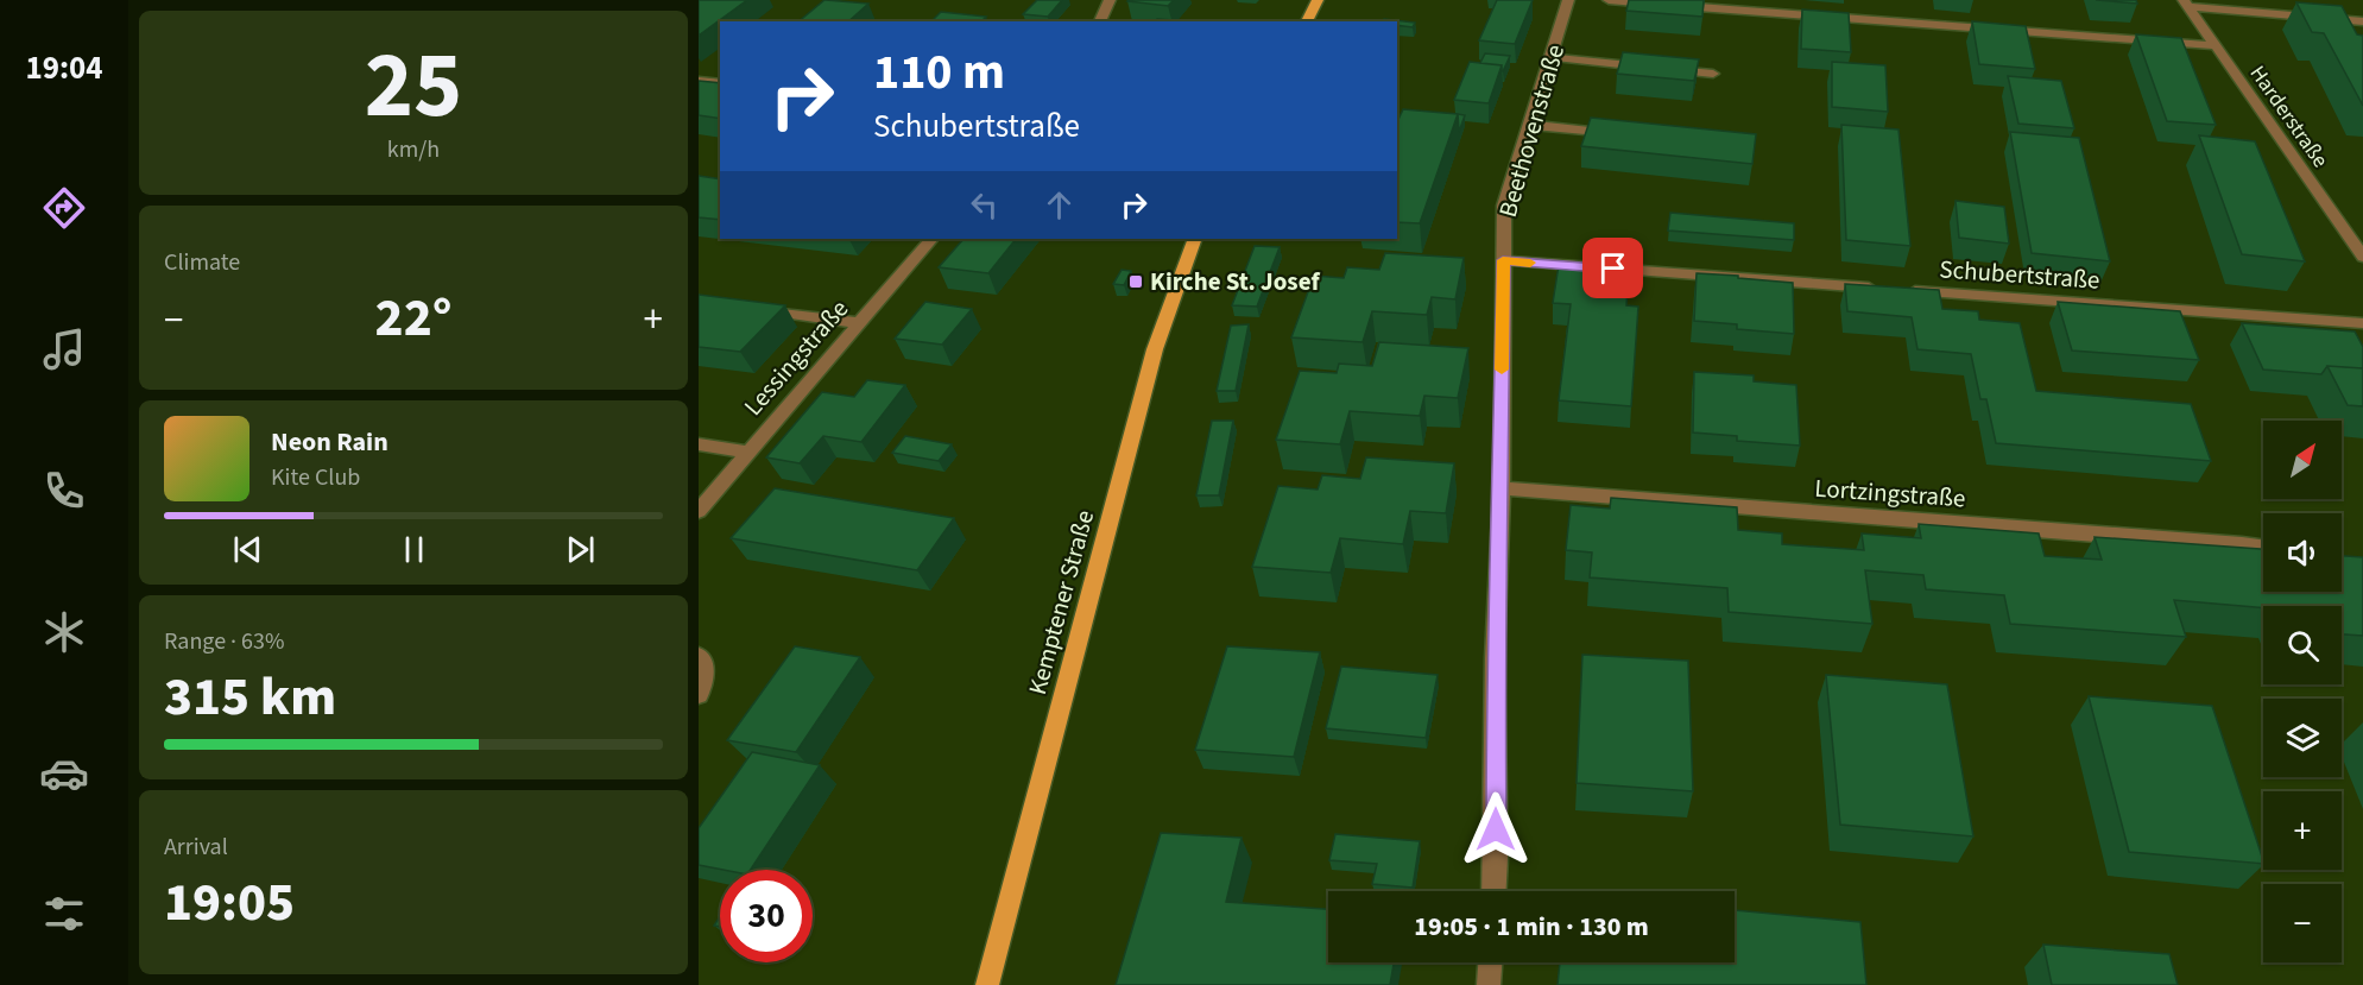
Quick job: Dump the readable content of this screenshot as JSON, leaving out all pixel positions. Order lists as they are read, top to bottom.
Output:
{
  "streets": {
    "main road": ["Kemptener Straße"],
    "street": [
      "Harderstraße",
      "Beethovenstraße",
      "Schubertstraße",
      "Lessingstraße",
      "Lortzingstraße"
    ]
  },
  "crossings": [
    ["Beethovenstraße", "Lortzingstraße"]
  ],
  "places": {
    "transit": ["Kirche St. Josef"]
  },
  "north": "top right",
  "page": {
    "tabs": "19:04",
    "tile": [
      ["25", "km/h"],
      "Climate",
      ["Range · 63%", "315 km"],
      ["Arrival", "19:05"]
    ],
    "turn": ["110 m", "Schubertstraße"],
    "heat": ["−", "22°", "+"],
    "song": ["Neon Rain", "Kite Club"],
    "map_buttons": ["+", "−"],
    "limit": "30",
    "trip": "19:05 · 1 min · 130 m"
  }
}
